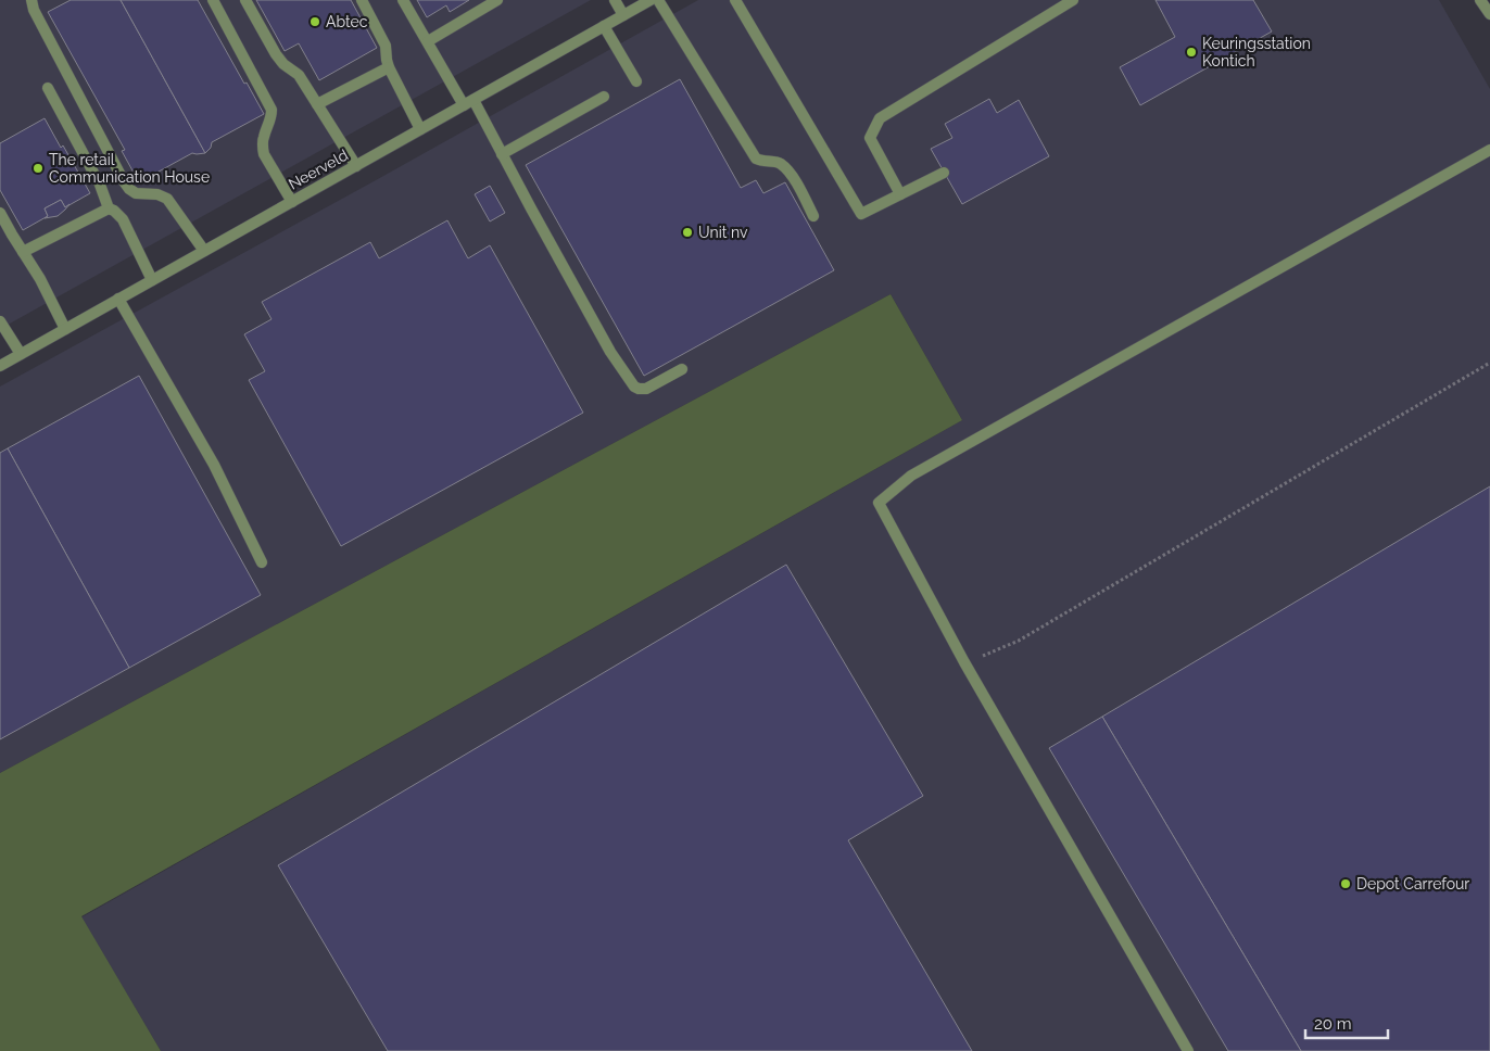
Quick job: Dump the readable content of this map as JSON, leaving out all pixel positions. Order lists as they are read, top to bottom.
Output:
{
  "streets": {
    "street": ["Neerveld"]
  },
  "places": [
    "Abtec",
    "Keuringsstation Kontich",
    "The retail Communication House",
    "Unit nv",
    "Depot Carrefour"
  ],
  "scale_bar": "20 m"
}
